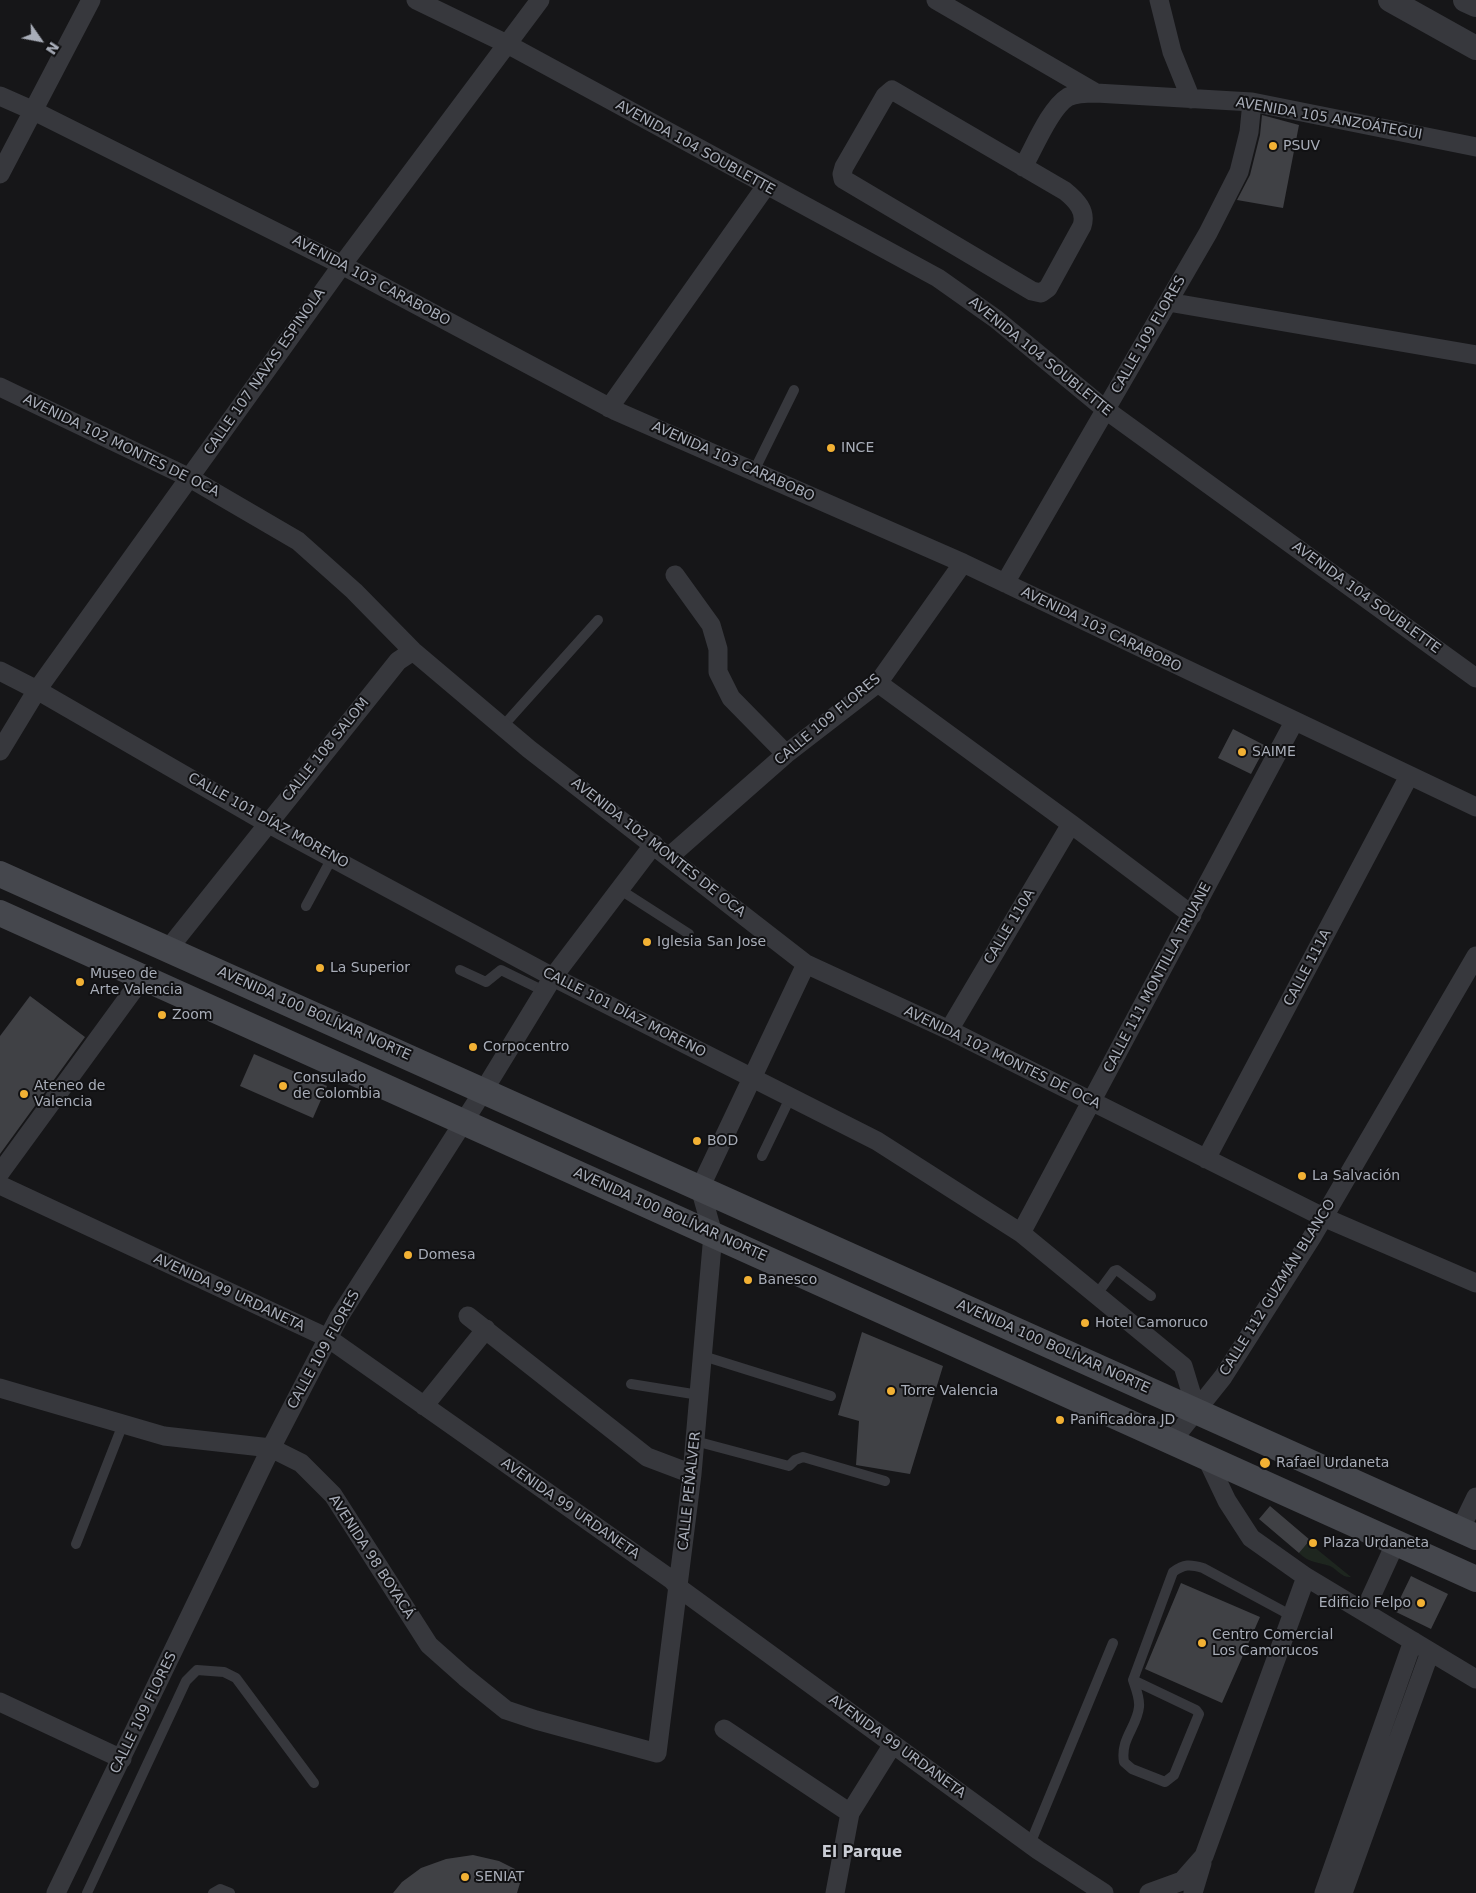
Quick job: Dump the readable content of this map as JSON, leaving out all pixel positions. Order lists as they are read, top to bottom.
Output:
{
  "streets": {
    "main road": ["AVENIDA 100 BOLÍVAR NORTE"],
    "street": [
      "AVENIDA 105 ANZOÁTEGUI",
      "AVENIDA 104 SOUBLETTE",
      "AVENIDA 103 CARABOBO",
      "CALLE 109 FLORES",
      "CALLE 107 NAVAS ESPINOLA",
      "AVENIDA 102 MONTES DE OCA",
      "CALLE 108 SALOM",
      "CALLE 101 DÍAZ MORENO",
      "CALLE 110A",
      "CALLE 111A",
      "CALLE 111 MONTILLA TRUANE",
      "CALLE 112 GUZMÁN BLANCO",
      "AVENIDA 99 URDANETA",
      "CALLE PEÑALVER",
      "AVENIDA 98 BOYACÁ"
    ]
  },
  "crossings": [
    ["AVENIDA 105 ANZOÁTEGUI", "CALLE 109 FLORES"],
    ["AVENIDA 104 SOUBLETTE", "CALLE 109 FLORES"],
    ["AVENIDA 104 SOUBLETTE", "CALLE 107 NAVAS ESPINOLA"],
    ["AVENIDA 103 CARABOBO", "CALLE 109 FLORES"],
    ["AVENIDA 103 CARABOBO", "CALLE 107 NAVAS ESPINOLA"],
    ["AVENIDA 103 CARABOBO", "CALLE 111A"],
    ["AVENIDA 103 CARABOBO", "CALLE 111 MONTILLA TRUANE"],
    ["CALLE 109 FLORES", "AVENIDA 102 MONTES DE OCA"],
    ["CALLE 109 FLORES", "CALLE 101 DÍAZ MORENO"],
    ["CALLE 109 FLORES", "AVENIDA 100 BOLÍVAR NORTE"],
    ["CALLE 109 FLORES", "AVENIDA 99 URDANETA"],
    ["CALLE 109 FLORES", "AVENIDA 98 BOYACÁ"],
    ["CALLE 107 NAVAS ESPINOLA", "AVENIDA 102 MONTES DE OCA"],
    ["CALLE 107 NAVAS ESPINOLA", "CALLE 101 DÍAZ MORENO"],
    ["AVENIDA 102 MONTES DE OCA", "CALLE 108 SALOM"],
    ["AVENIDA 102 MONTES DE OCA", "CALLE 110A"],
    ["AVENIDA 102 MONTES DE OCA", "CALLE 111A"],
    ["AVENIDA 102 MONTES DE OCA", "CALLE 111 MONTILLA TRUANE"],
    ["AVENIDA 102 MONTES DE OCA", "CALLE 112 GUZMÁN BLANCO"],
    ["CALLE 108 SALOM", "CALLE 101 DÍAZ MORENO"],
    ["CALLE 108 SALOM", "AVENIDA 100 BOLÍVAR NORTE"],
    ["CALLE 101 DÍAZ MORENO", "CALLE 111 MONTILLA TRUANE"],
    ["CALLE 101 DÍAZ MORENO", "AVENIDA 100 BOLÍVAR NORTE"],
    ["CALLE 101 DÍAZ MORENO", "CALLE 112 GUZMÁN BLANCO"],
    ["AVENIDA 100 BOLÍVAR NORTE", "CALLE 112 GUZMÁN BLANCO"],
    ["AVENIDA 100 BOLÍVAR NORTE", "CALLE PEÑALVER"],
    ["AVENIDA 99 URDANETA", "CALLE PEÑALVER"],
    ["CALLE PEÑALVER", "AVENIDA 98 BOYACÁ"]
  ],
  "districts": ["El Parque"],
  "places": [
    "PSUV",
    "INCE",
    "SAIME",
    "Iglesia San Jose",
    "La Superior",
    "Museo de Arte Valencia",
    "Zoom",
    "Corpocentro",
    "Consulado de Colombia",
    "Ateneo de Valencia",
    "BOD",
    "La Salvación",
    "Domesa",
    "Banesco",
    "Hotel Camoruco",
    "Torre Valencia",
    "Panificadora JD",
    "Rafael Urdaneta",
    "Plaza Urdaneta",
    "Edificio Felpo",
    "Centro Comercial Los Camorucos",
    "SENIAT"
  ],
  "north": "bottom right"
}
